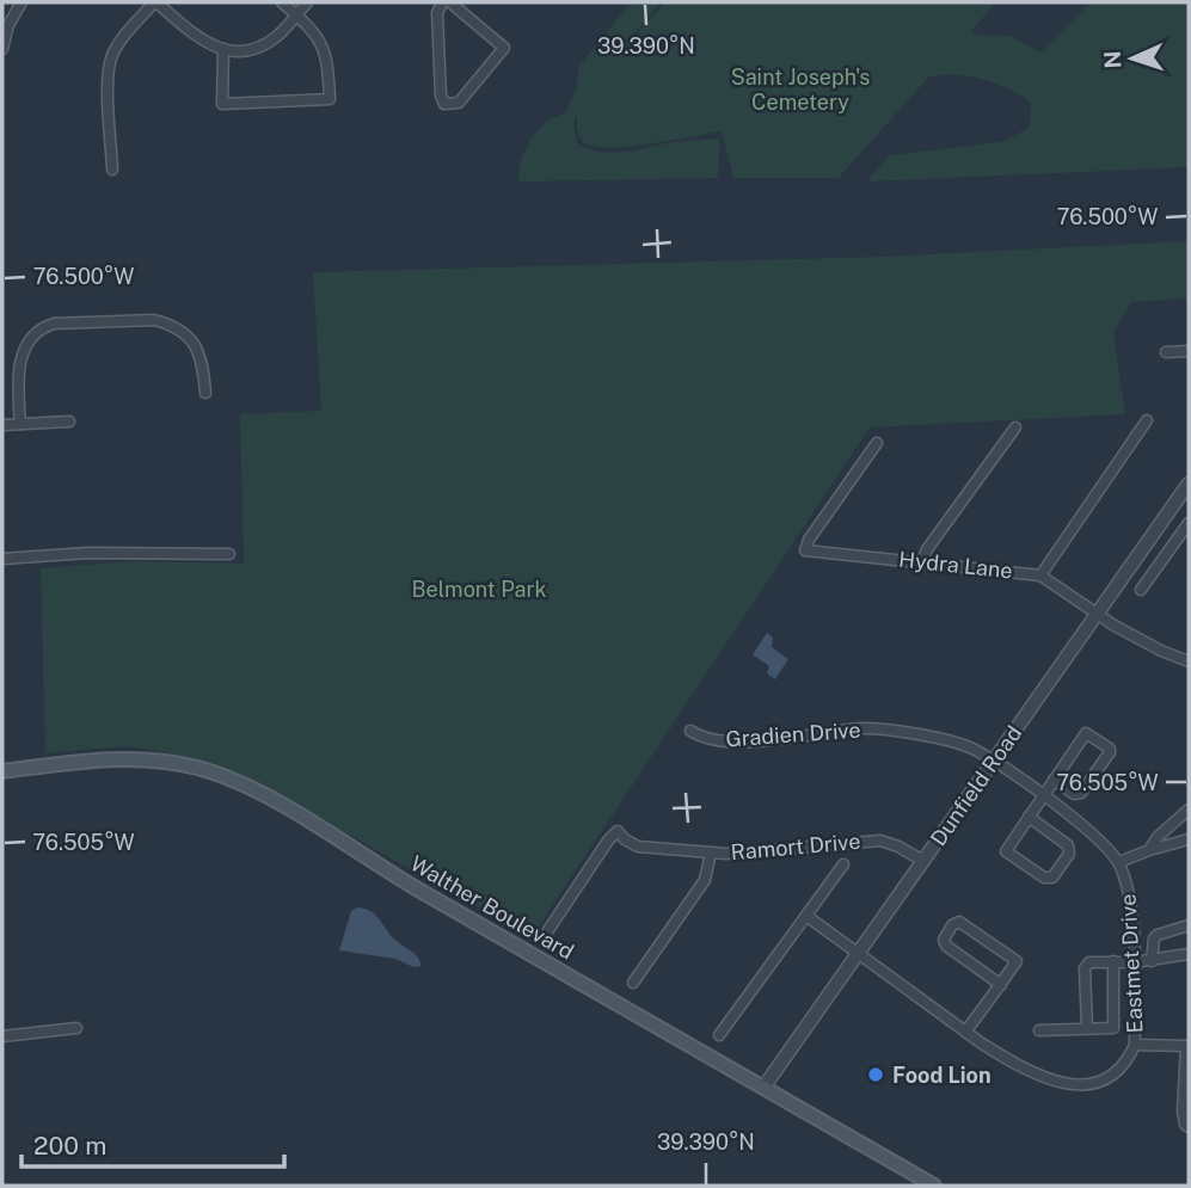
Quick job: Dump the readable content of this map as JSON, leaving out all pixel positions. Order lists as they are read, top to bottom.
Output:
{
  "streets": {
    "main road": ["Walther Boulevard"],
    "street": [
      "Hydra Lane",
      "Gradien Drive",
      "Dunfield Road",
      "Ramort Drive",
      "Eastmet Drive"
    ]
  },
  "crossings": [
    ["Hydra Lane", "Dunfield Road"],
    ["Gradien Drive", "Dunfield Road"],
    ["Gradien Drive", "Eastmet Drive"],
    ["Dunfield Road", "Ramort Drive"],
    ["Dunfield Road", "Walther Boulevard"],
    ["Dunfield Road", "Eastmet Drive"]
  ],
  "parks": ["Saint Joseph's Cemetery", "Belmont Park"],
  "places": ["Food Lion"],
  "scale_bar": "200 m",
  "north": "left",
  "coordinates": ["39.390°N", "76.500°W", "76.505°W"]
}
